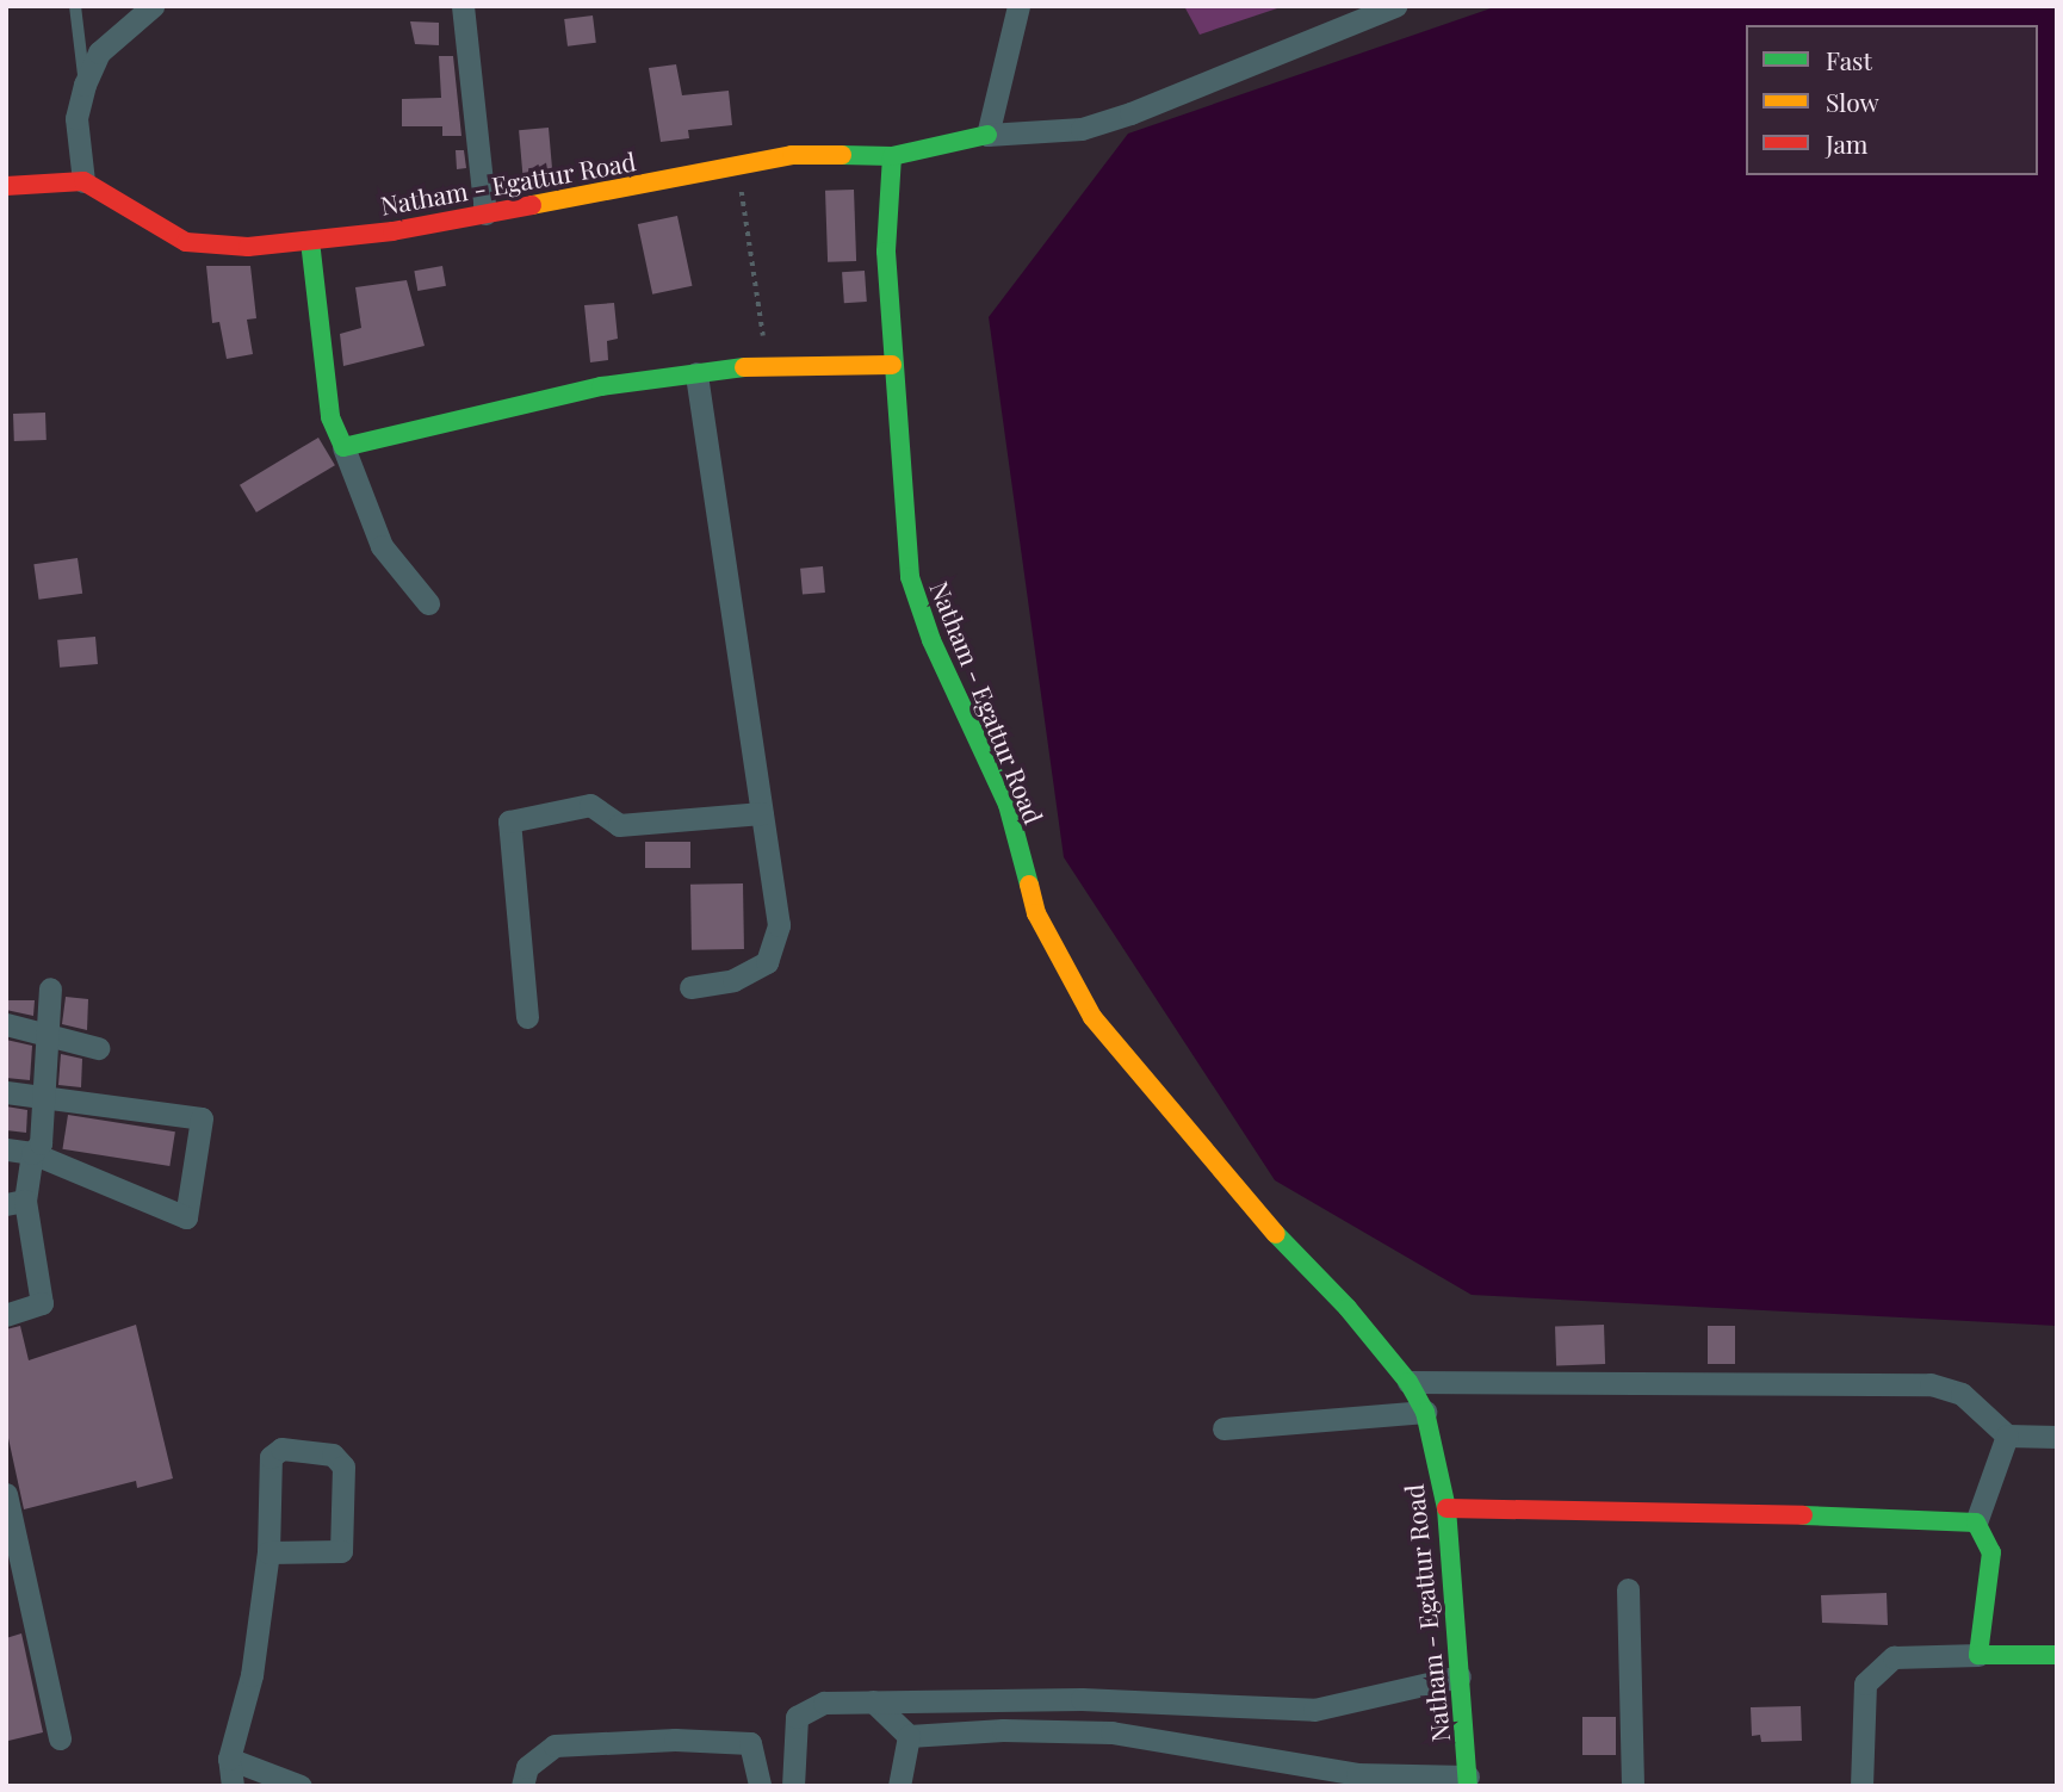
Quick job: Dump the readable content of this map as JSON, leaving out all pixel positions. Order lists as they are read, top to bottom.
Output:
{
  "streets": {
    "street": ["Natham - Egattur Road"]
  },
  "legend": ["Fast", "Slow", "Jam"]
}
